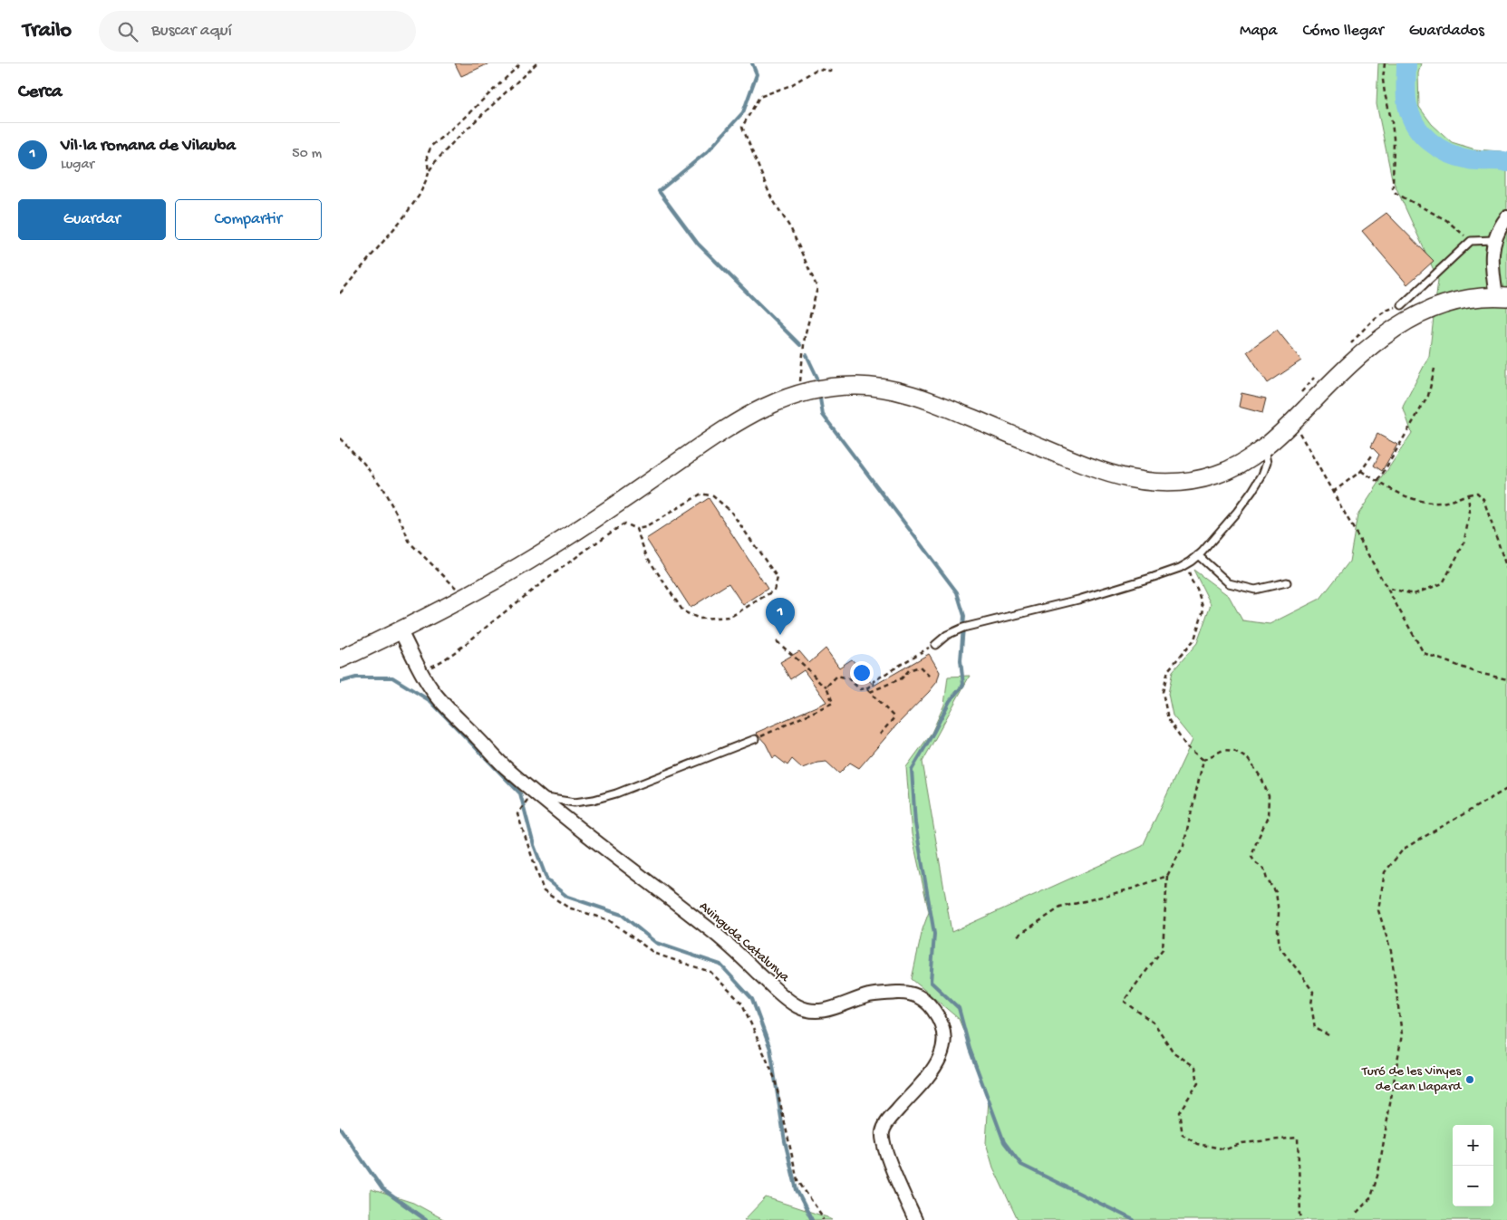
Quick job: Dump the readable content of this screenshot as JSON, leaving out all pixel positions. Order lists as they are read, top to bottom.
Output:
{
  "streets": {
    "street": ["Avinguda Catalunya"]
  },
  "places": ["Turó de les Vinyes de Can Llapard"],
  "page": {
    "header": "Trailo",
    "search": "Buscar aquí",
    "nav": ["Mapa", "Cómo llegar", "Guardados"],
    "heading": "Cerca",
    "list": [
      {
        "mark": "1",
        "name": "Vil·la romana de Vilauba",
        "note": "Lugar",
        "value": "50 m"
      }
    ],
    "buttons": ["Guardar", "Compartir"],
    "pins": "1",
    "map_buttons": ["+", "−"]
  }
}
